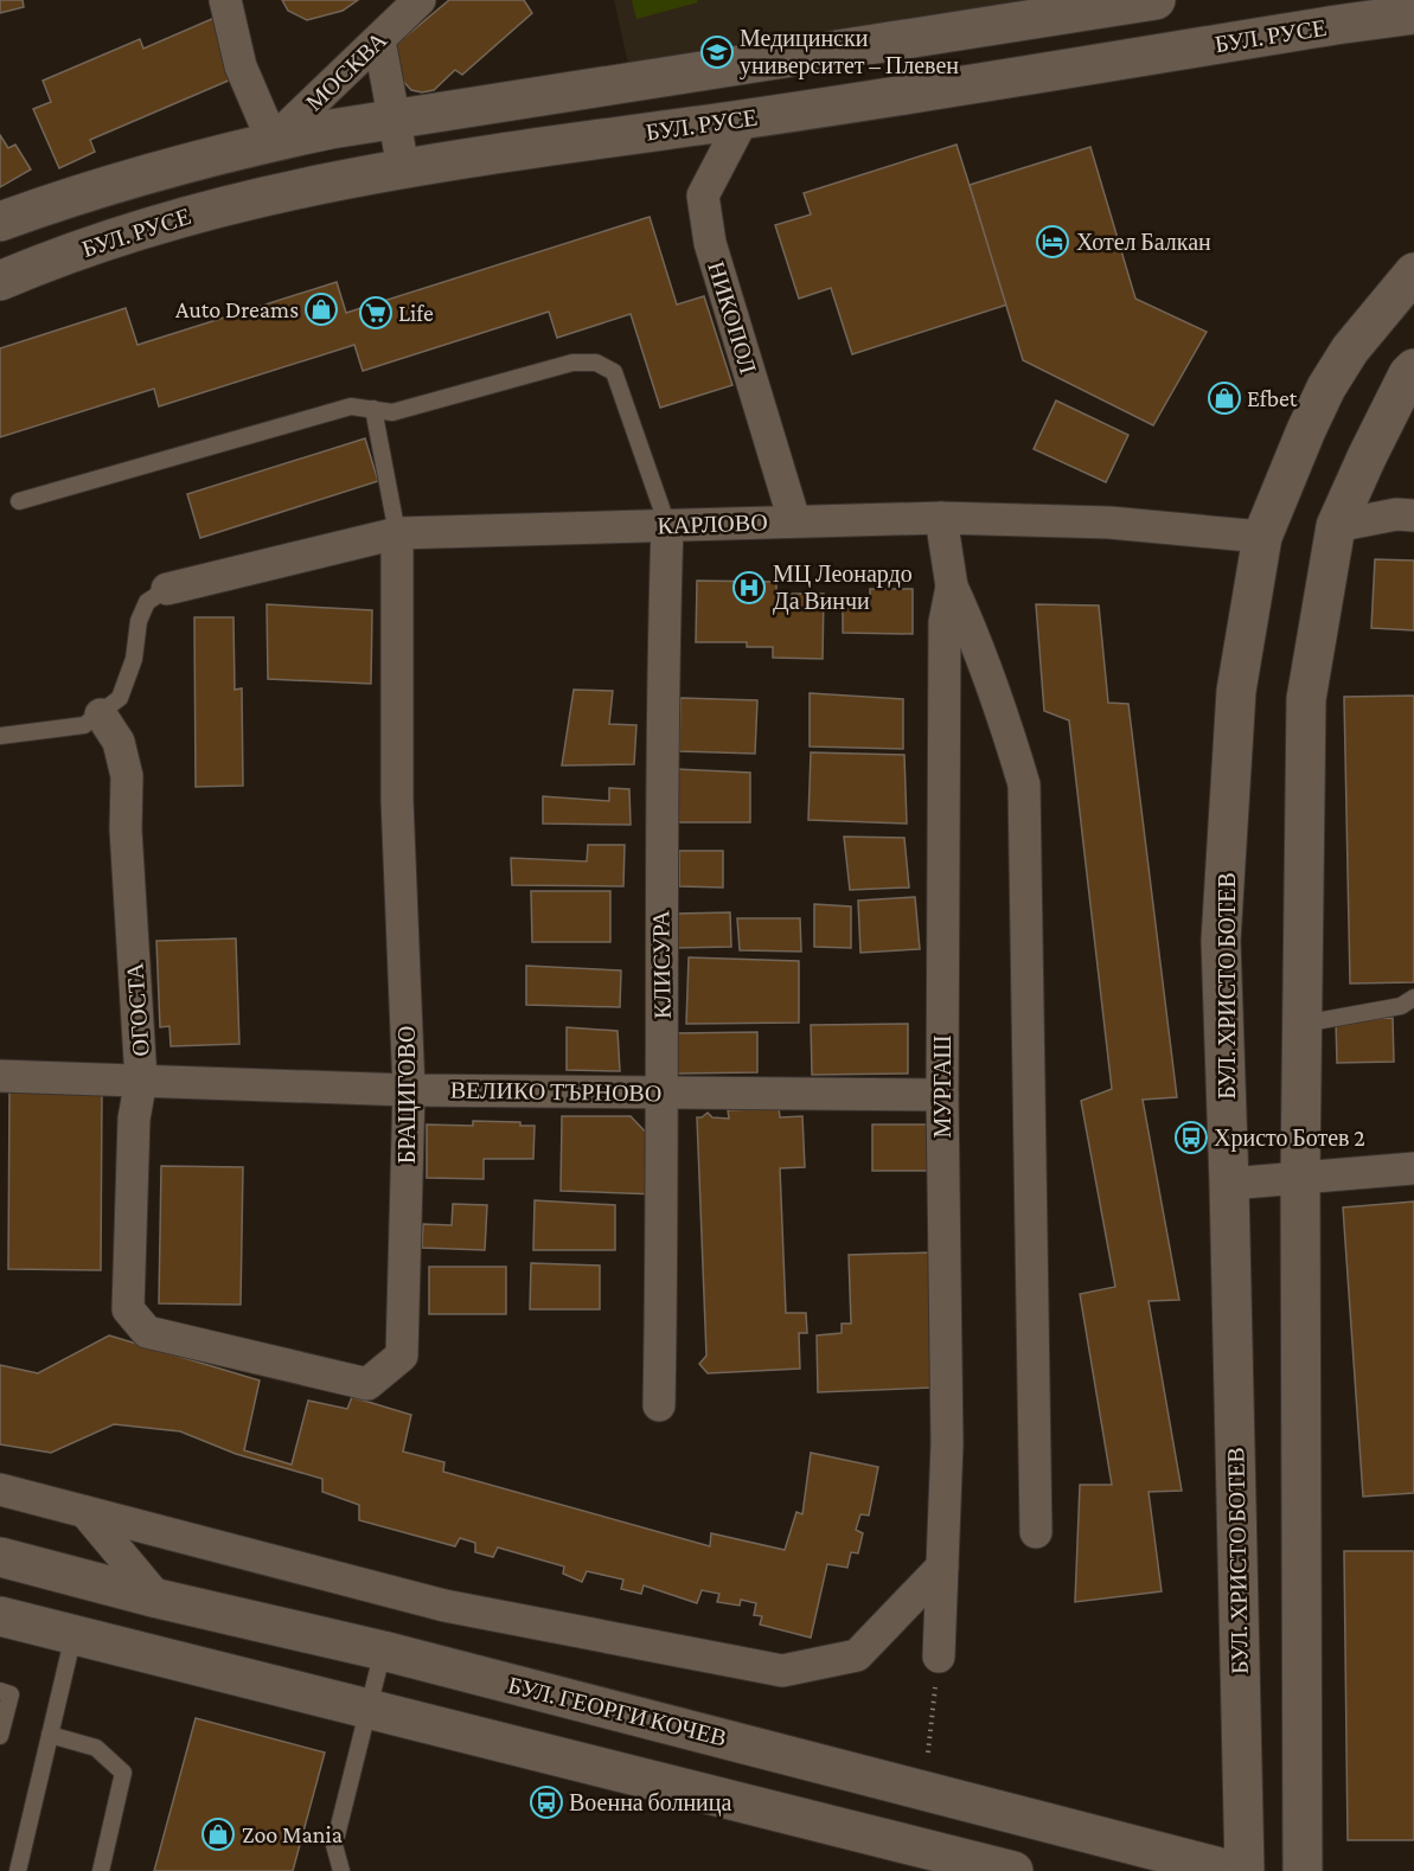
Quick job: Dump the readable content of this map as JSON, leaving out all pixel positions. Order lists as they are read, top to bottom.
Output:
{
  "streets": {
    "main road": ["БУЛ. РУСЕ", "БУЛ. ХРИСТО БОТЕВ", "БУЛ. ГЕОРГИ КОЧЕВ"],
    "street": [
      "МОСКВА",
      "НИКОПОЛ",
      "КАРЛОВО",
      "КЛИСУРА",
      "ОГОСТА",
      "МУРГАШ",
      "ВЕЛИКО ТЪРНОВО",
      "БРАЦИГОВО"
    ]
  },
  "crossings": [
    ["БУЛ. РУСЕ", "НИКОПОЛ"],
    ["НИКОПОЛ", "КАРЛОВО"],
    ["КАРЛОВО", "КЛИСУРА"],
    ["КАРЛОВО", "БУЛ. ХРИСТО БОТЕВ"],
    ["КАРЛОВО", "МУРГАШ"],
    ["КАРЛОВО", "БРАЦИГОВО"],
    ["КЛИСУРА", "ВЕЛИКО ТЪРНОВО"],
    ["ОГОСТА", "ВЕЛИКО ТЪРНОВО"],
    ["ОГОСТА", "БРАЦИГОВО"],
    ["МУРГАШ", "ВЕЛИКО ТЪРНОВО"],
    ["ВЕЛИКО ТЪРНОВО", "БРАЦИГОВО"]
  ],
  "places": {
    "school or university": ["Медицински университет – Плевен"],
    "hotel": ["Хотел Балкан"],
    "shop": ["Auto Dreams", "Efbet", "Zoo Mania"],
    "supermarket": ["Life"],
    "hospital": ["МЦ Леонардо Да Винчи"],
    "bus stop": ["Христо Ботев 2", "Военна болница"]
  }
}
